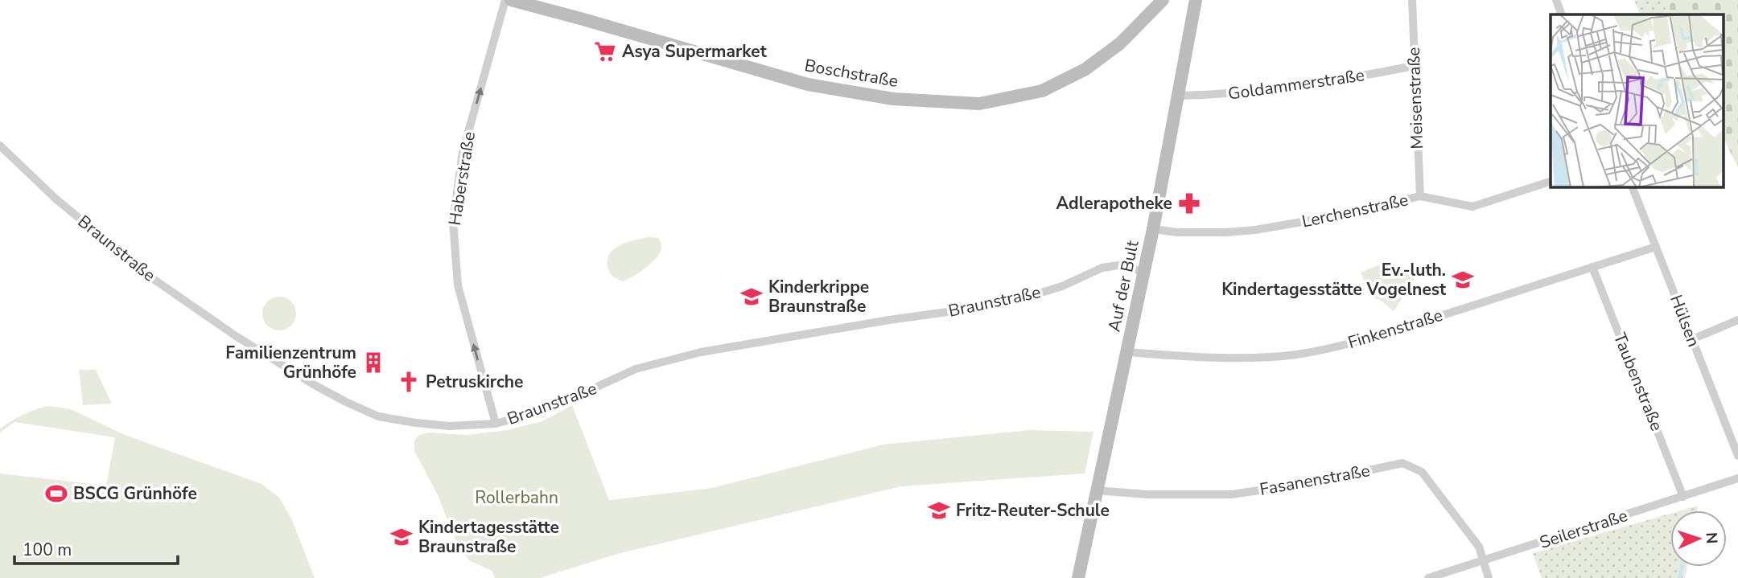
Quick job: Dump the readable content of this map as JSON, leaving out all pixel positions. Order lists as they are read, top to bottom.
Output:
{
  "streets": {
    "street": [
      "Boschstraße",
      "Goldammerstraße",
      "Meisenstraße",
      "Haberstraße",
      "Lerchenstraße",
      "Braunstraße",
      "Auf der Bult",
      "Hülsen",
      "Finkenstraße",
      "Taubenstraße",
      "Fasanenstraße",
      "Seilerstraße"
    ]
  },
  "crossings": [
    ["Goldammerstraße", "Meisenstraße"],
    ["Goldammerstraße", "Auf der Bult"],
    ["Meisenstraße", "Lerchenstraße"],
    ["Haberstraße", "Braunstraße"],
    ["Lerchenstraße", "Auf der Bult"],
    ["Braunstraße", "Auf der Bult"],
    ["Auf der Bult", "Finkenstraße"],
    ["Auf der Bult", "Fasanenstraße"],
    ["Hülsen", "Finkenstraße"],
    ["Finkenstraße", "Taubenstraße"],
    ["Taubenstraße", "Seilerstraße"],
    ["Fasanenstraße", "Seilerstraße"]
  ],
  "one_way": ["Haberstraße"],
  "parks": ["Rollerbahn"],
  "places": {
    "supermarket": ["Asya Supermarket"],
    "pharmacy": ["Adlerapotheke"],
    "school or university": [
      "Ev.-luth. Kindertagesstätte Vogelnest",
      "Kinderkrippe Braunstraße",
      "Fritz-Reuter-Schule",
      "Kindertagesstätte Braunstraße"
    ],
    "building": ["Familienzentrum Grünhöfe"],
    "church": ["Petruskirche"],
    "sports": ["BSCG Grünhöfe"]
  },
  "scale_bar": "100 m",
  "north": "right"
}
